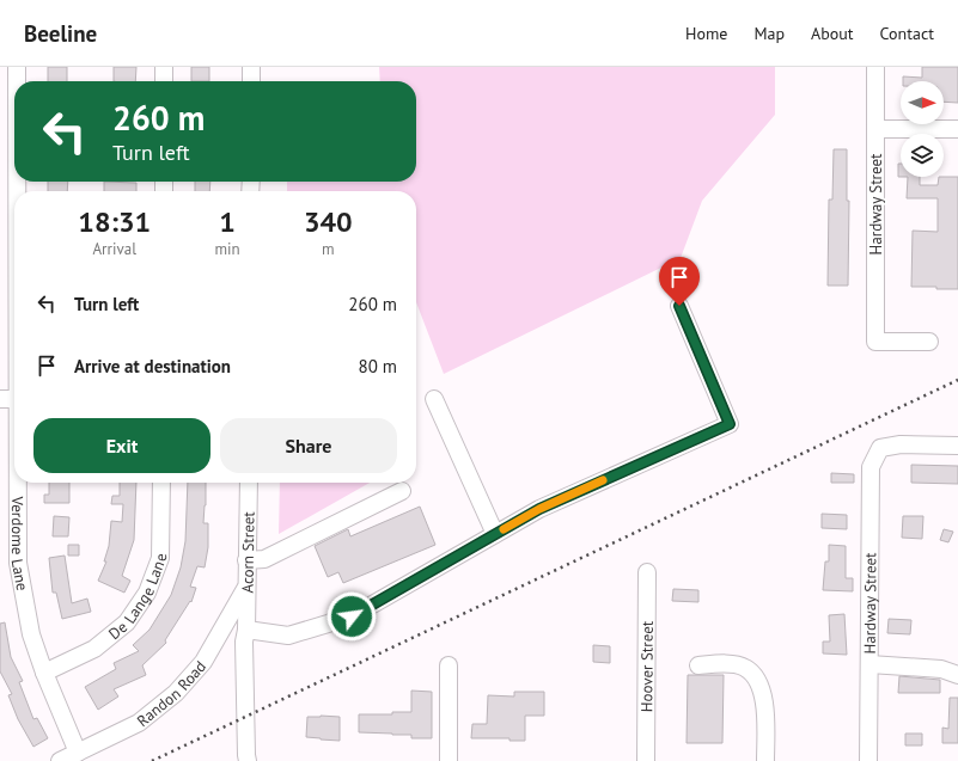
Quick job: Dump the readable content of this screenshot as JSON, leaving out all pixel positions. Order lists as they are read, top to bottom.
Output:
{
  "streets": {
    "street": [
      "Hardway Street",
      "Verdome Lane",
      "Acorn Street",
      "De Lange Lane",
      "Hoover Street",
      "Randon Road"
    ]
  },
  "crossings": [
    ["Verdome Lane", "De Lange Lane"],
    ["Verdome Lane", "Randon Road"],
    ["Acorn Street", "Randon Road"]
  ],
  "north": "right",
  "page": {
    "header": "Beeline",
    "nav": [
      "Home",
      "Map",
      "About",
      "Contact"
    ],
    "turn": ["260 m", "Turn left"],
    "eta": [
      "18:31",
      "Arrival",
      "1",
      "min",
      "340",
      "m"
    ],
    "list": [
      {
        "name": "Turn left",
        "value": "260 m"
      },
      {
        "name": "Arrive at destination",
        "value": "80 m"
      }
    ],
    "buttons": ["Exit", "Share"]
  }
}
